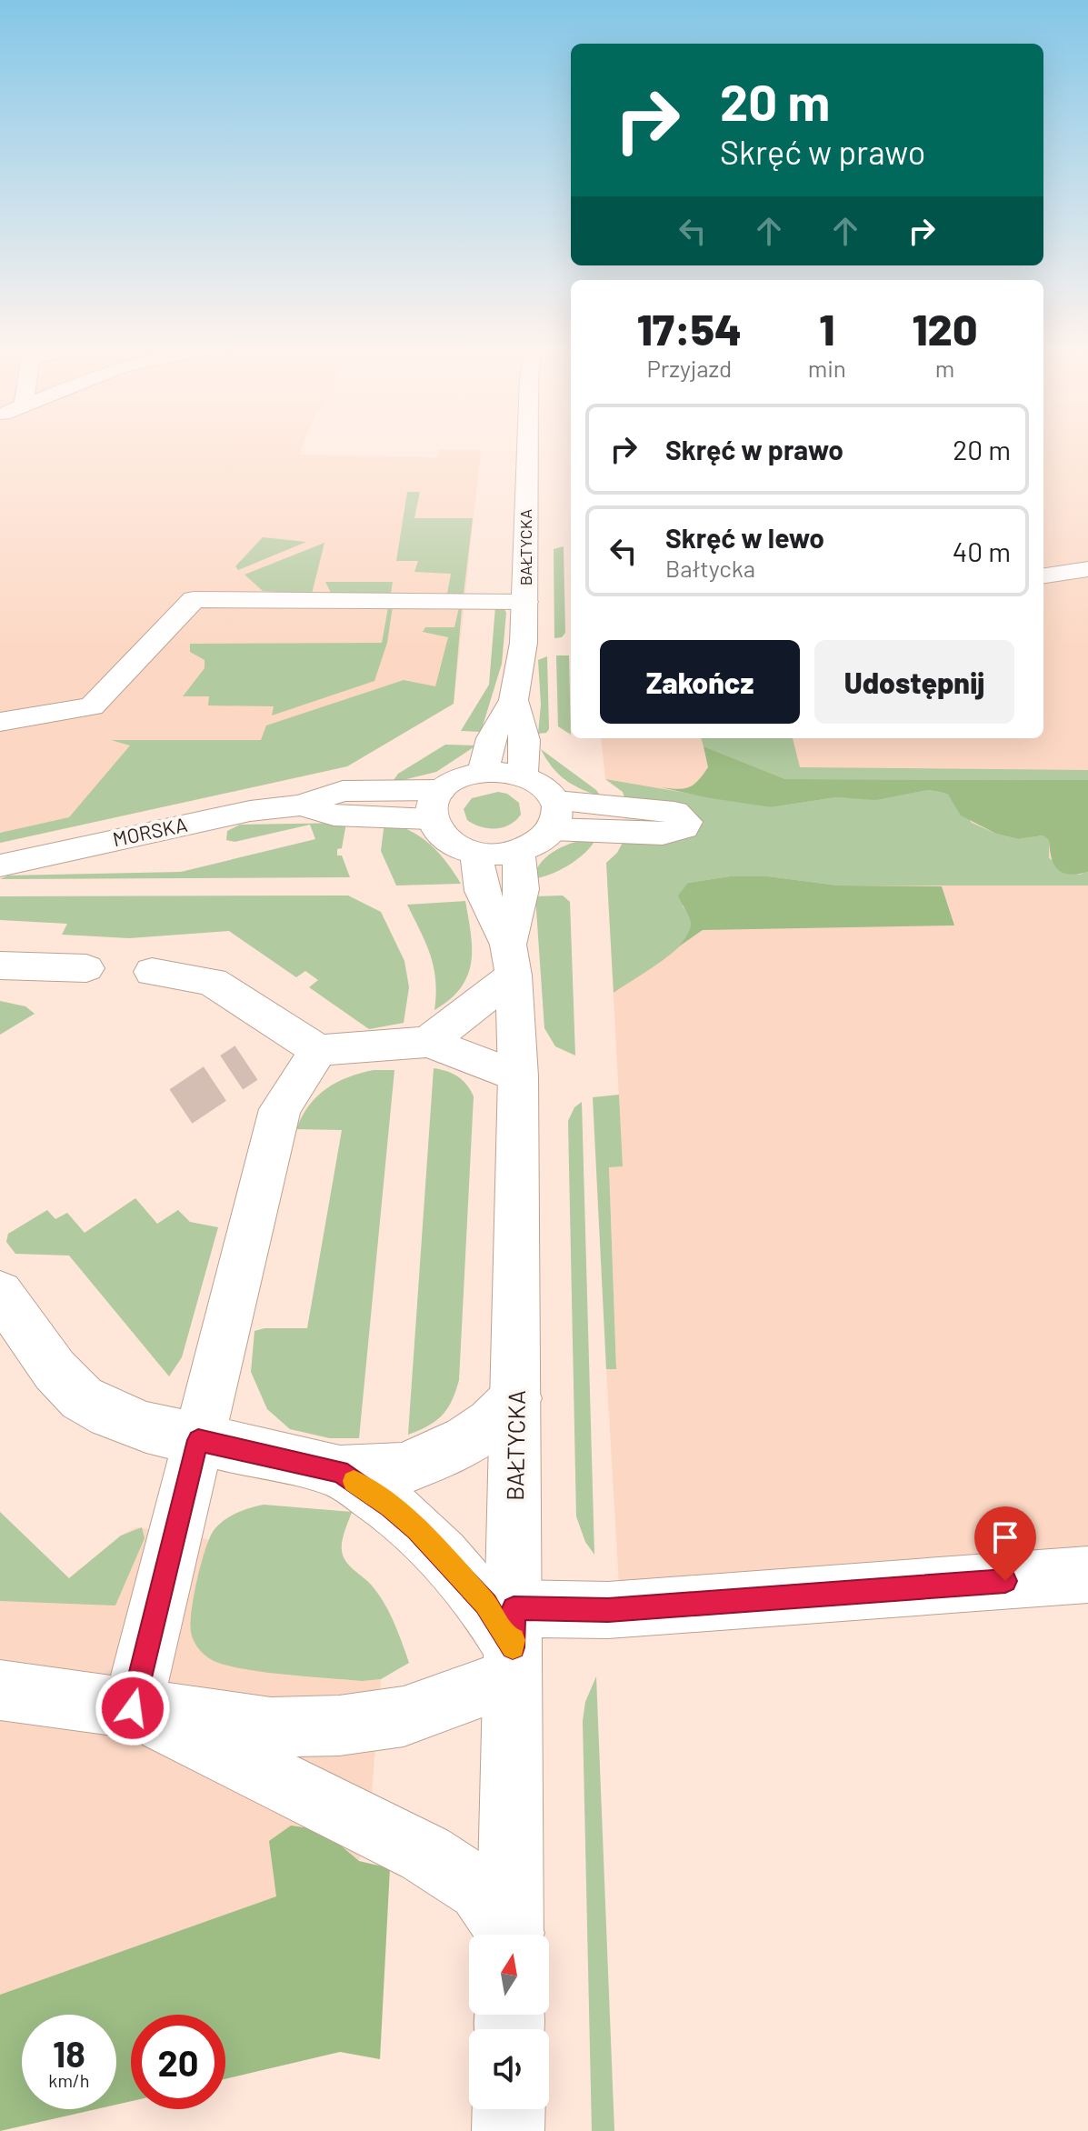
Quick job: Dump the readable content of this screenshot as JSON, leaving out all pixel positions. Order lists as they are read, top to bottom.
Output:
{
  "streets": {
    "main road": ["BAŁTYCKA", "MORSKA"]
  },
  "crossings": [
    ["BAŁTYCKA", "MORSKA"]
  ],
  "north": "top",
  "page": {
    "turn": ["20 m", "Skręć w prawo"],
    "eta": [
      "17:54",
      "Przyjazd",
      "1",
      "min",
      "120",
      "m"
    ],
    "list": [
      {
        "name": "Skręć w prawo",
        "value": "20 m"
      },
      {
        "name": "Skręć w lewo",
        "note": "Bałtycka",
        "value": "40 m"
      }
    ],
    "buttons": ["Zakończ", "Udostępnij"],
    "speed": "18 km/h",
    "limit": "20"
  }
}
